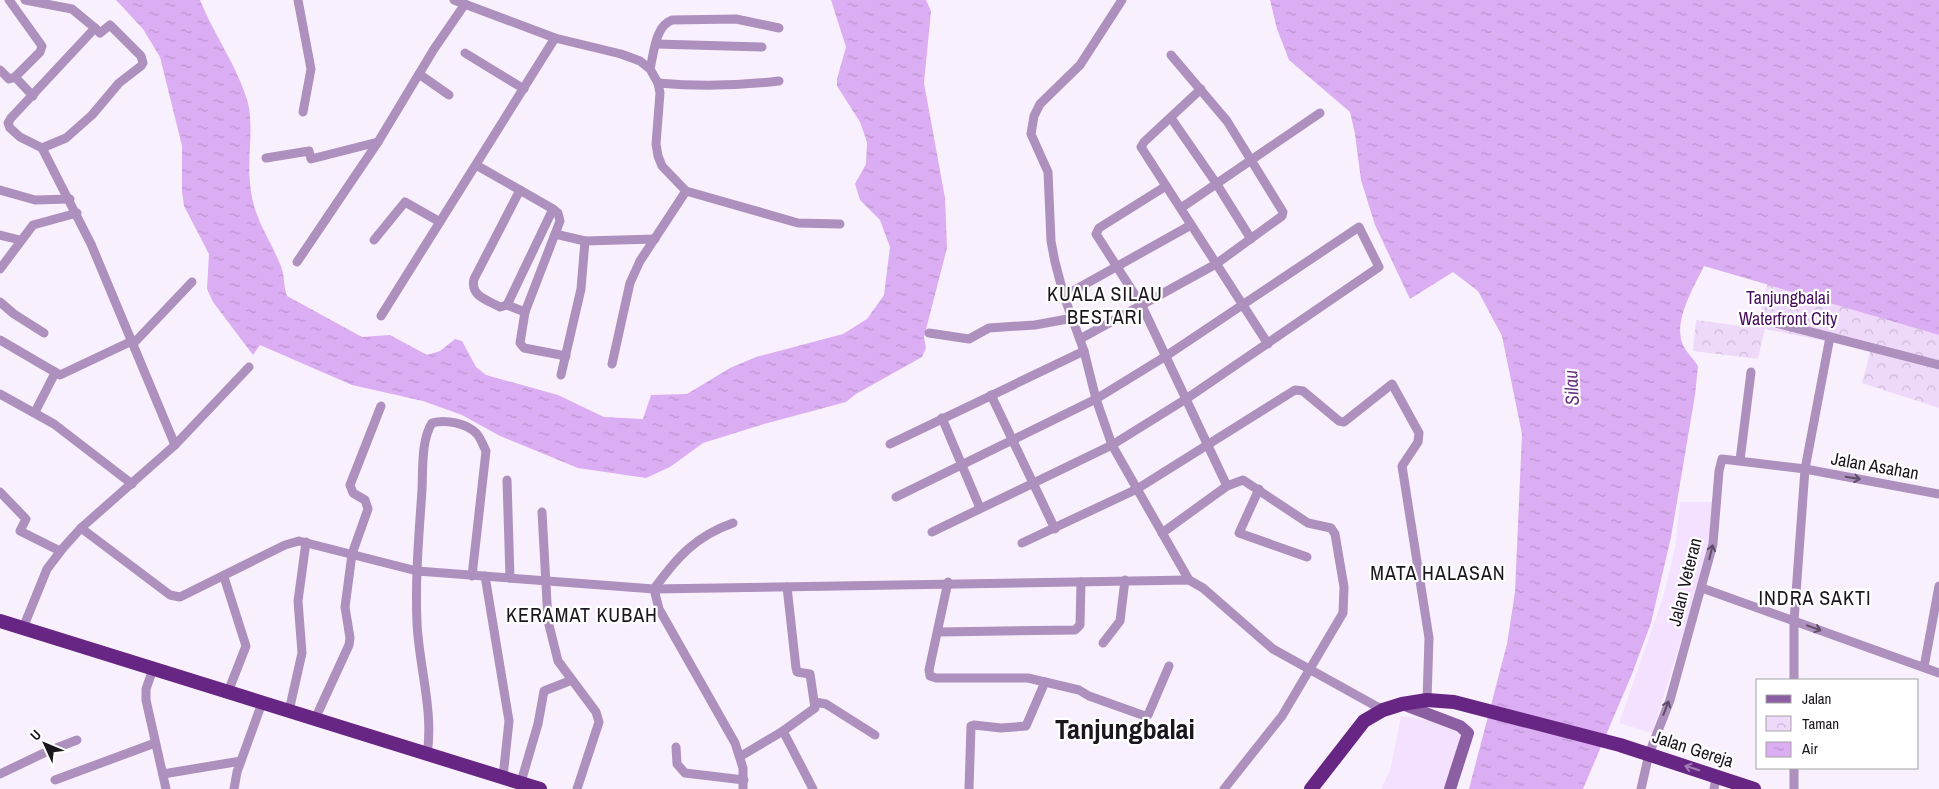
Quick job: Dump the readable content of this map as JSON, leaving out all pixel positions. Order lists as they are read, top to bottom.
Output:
{
  "streets": {
    "highway": ["Jalan Gereja"],
    "street": ["Jalan Asahan", "Jalan Veteran"]
  },
  "crossings": [
    ["Jalan Asahan", "Jalan Veteran"],
    ["Jalan Veteran", "Jalan Gereja"]
  ],
  "one_way": ["Jalan Asahan", "Jalan Veteran"],
  "districts": [
    "KUALA SILAU BESTARI",
    "MATA HALASAN",
    "INDRA SAKTI",
    "KERAMAT KUBAH",
    "Tanjungbalai"
  ],
  "water": ["Silau"],
  "parks": ["Tanjungbalai Waterfront City"],
  "legend": ["Jalan", "Taman", "Air"],
  "north": "top left"
}
